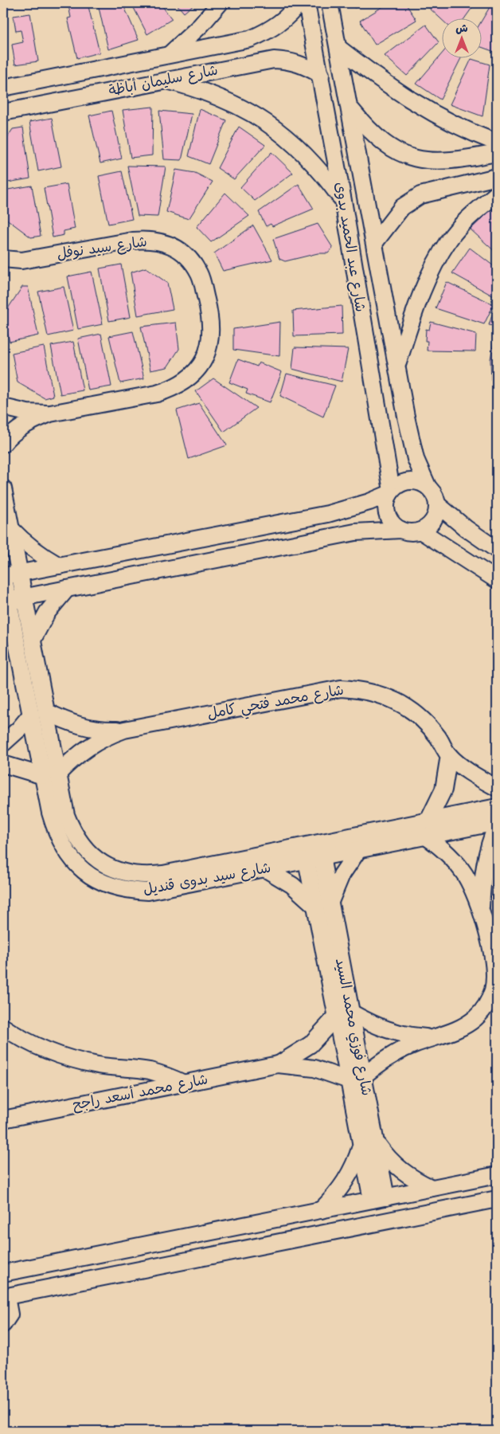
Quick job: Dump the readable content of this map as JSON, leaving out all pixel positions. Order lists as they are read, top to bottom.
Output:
{
  "streets": {
    "street": [
      "شارع سليمان أباظة",
      "شارع عبد الحميد بدوى",
      "شارع سيد نوفل",
      "شارع محمد فتحي كامل",
      "شارع سيد بدوى قنديل",
      "شارع فوزي محمد السيد",
      "شارع محمد أسعد راجح"
    ]
  },
  "crossings": [
    ["شارع سليمان أباظة", "شارع عبد الحميد بدوى"],
    ["شارع محمد فتحي كامل", "شارع سيد بدوى قنديل"],
    ["شارع سيد بدوى قنديل", "شارع فوزي محمد السيد"],
    ["شارع فوزي محمد السيد", "شارع محمد أسعد راجح"]
  ],
  "north": "top"
}
